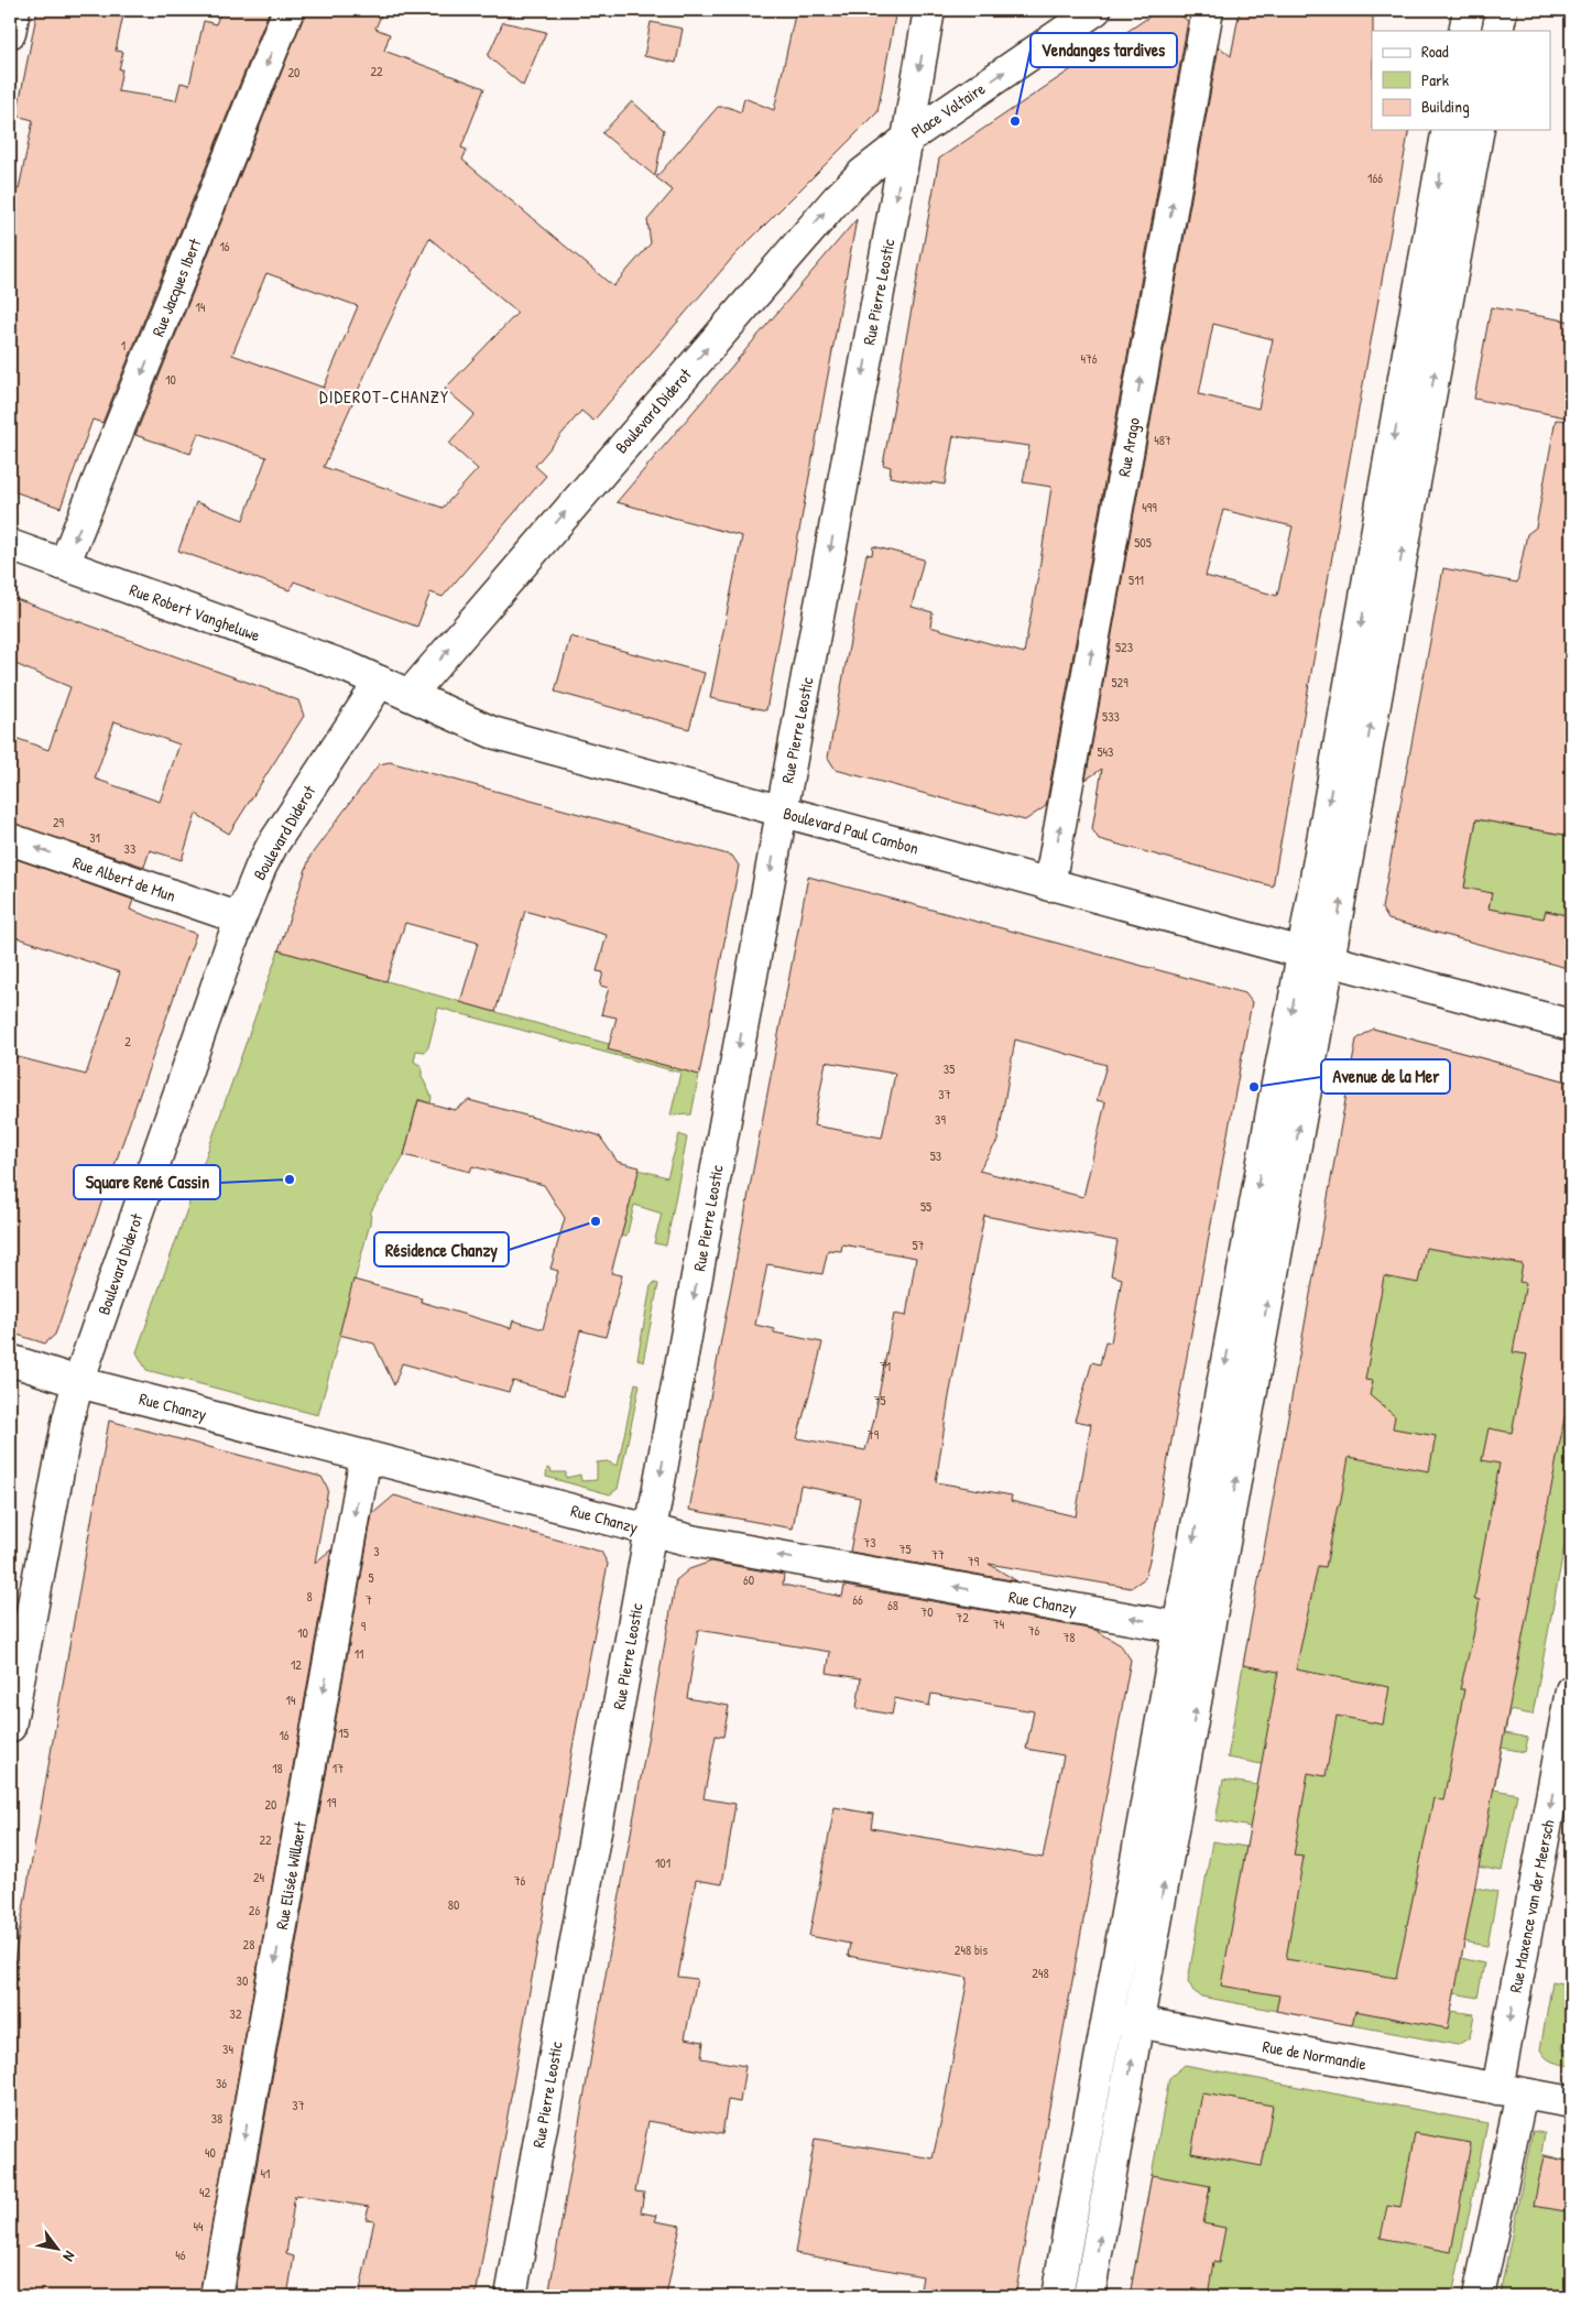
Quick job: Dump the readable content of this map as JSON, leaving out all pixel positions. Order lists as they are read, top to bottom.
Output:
{
  "streets": {
    "street": [
      "Place Voltaire",
      "Rue Jacques Ibert",
      "Rue Pierre Leostic",
      "Boulevard Diderot",
      "Rue Arago",
      "Rue Robert Vangheluwe",
      "Boulevard Paul Cambon",
      "Rue Albert de Mun",
      "Rue Chanzy",
      "Rue Elisée Willaert",
      "Rue Maxence van der Meersch",
      "Rue de Normandie"
    ]
  },
  "crossings": [
    ["Place Voltaire", "Rue Pierre Leostic"],
    ["Place Voltaire", "Boulevard Diderot"],
    ["Rue Jacques Ibert", "Rue Robert Vangheluwe"],
    ["Rue Pierre Leostic", "Boulevard Diderot"],
    ["Rue Pierre Leostic", "Boulevard Paul Cambon"],
    ["Rue Pierre Leostic", "Rue Chanzy"],
    ["Boulevard Diderot", "Rue Robert Vangheluwe"],
    ["Boulevard Diderot", "Boulevard Paul Cambon"],
    ["Boulevard Diderot", "Rue Albert de Mun"],
    ["Boulevard Diderot", "Rue Chanzy"],
    ["Rue Arago", "Boulevard Paul Cambon"],
    ["Rue Robert Vangheluwe", "Boulevard Paul Cambon"],
    ["Rue Chanzy", "Rue Elisée Willaert"],
    ["Rue Maxence van der Meersch", "Rue de Normandie"]
  ],
  "one_way": [
    "Rue Jacques Ibert",
    "Rue Pierre Leostic",
    "Boulevard Diderot",
    "Rue Albert de Mun",
    "Rue Chanzy",
    "Rue Elisée Willaert",
    "Rue Maxence van der Meersch"
  ],
  "districts": ["DIDEROT-CHANZY"],
  "places": [
    "Vendanges tardives",
    "Avenue de la Mer",
    "Square René Cassin",
    "Résidence Chanzy"
  ],
  "house_numbers": [
    "22",
    "20",
    "166",
    "16",
    "14",
    "1",
    "476",
    "10",
    "487",
    "499",
    "505",
    "511",
    "523",
    "529",
    "533",
    "543",
    "29",
    "31",
    "33",
    "2",
    "35",
    "37",
    "39",
    "53",
    "55",
    "57",
    "71",
    "75",
    "79",
    "73",
    "75",
    "3",
    "77",
    "79",
    "5",
    "60",
    "8",
    "7",
    "66",
    "68",
    "70",
    "72",
    "74",
    "9",
    "76",
    "10",
    "78",
    "11",
    "12",
    "14",
    "15",
    "16",
    "18",
    "17",
    "19",
    "20",
    "22",
    "101",
    "24",
    "76",
    "80",
    "26",
    "28",
    "248 bis",
    "248",
    "30",
    "32",
    "34",
    "36",
    "37",
    "38",
    "40",
    "41",
    "42",
    "44",
    "46"
  ],
  "legend": ["Road", "Park", "Building"],
  "north": "bottom right"
}
